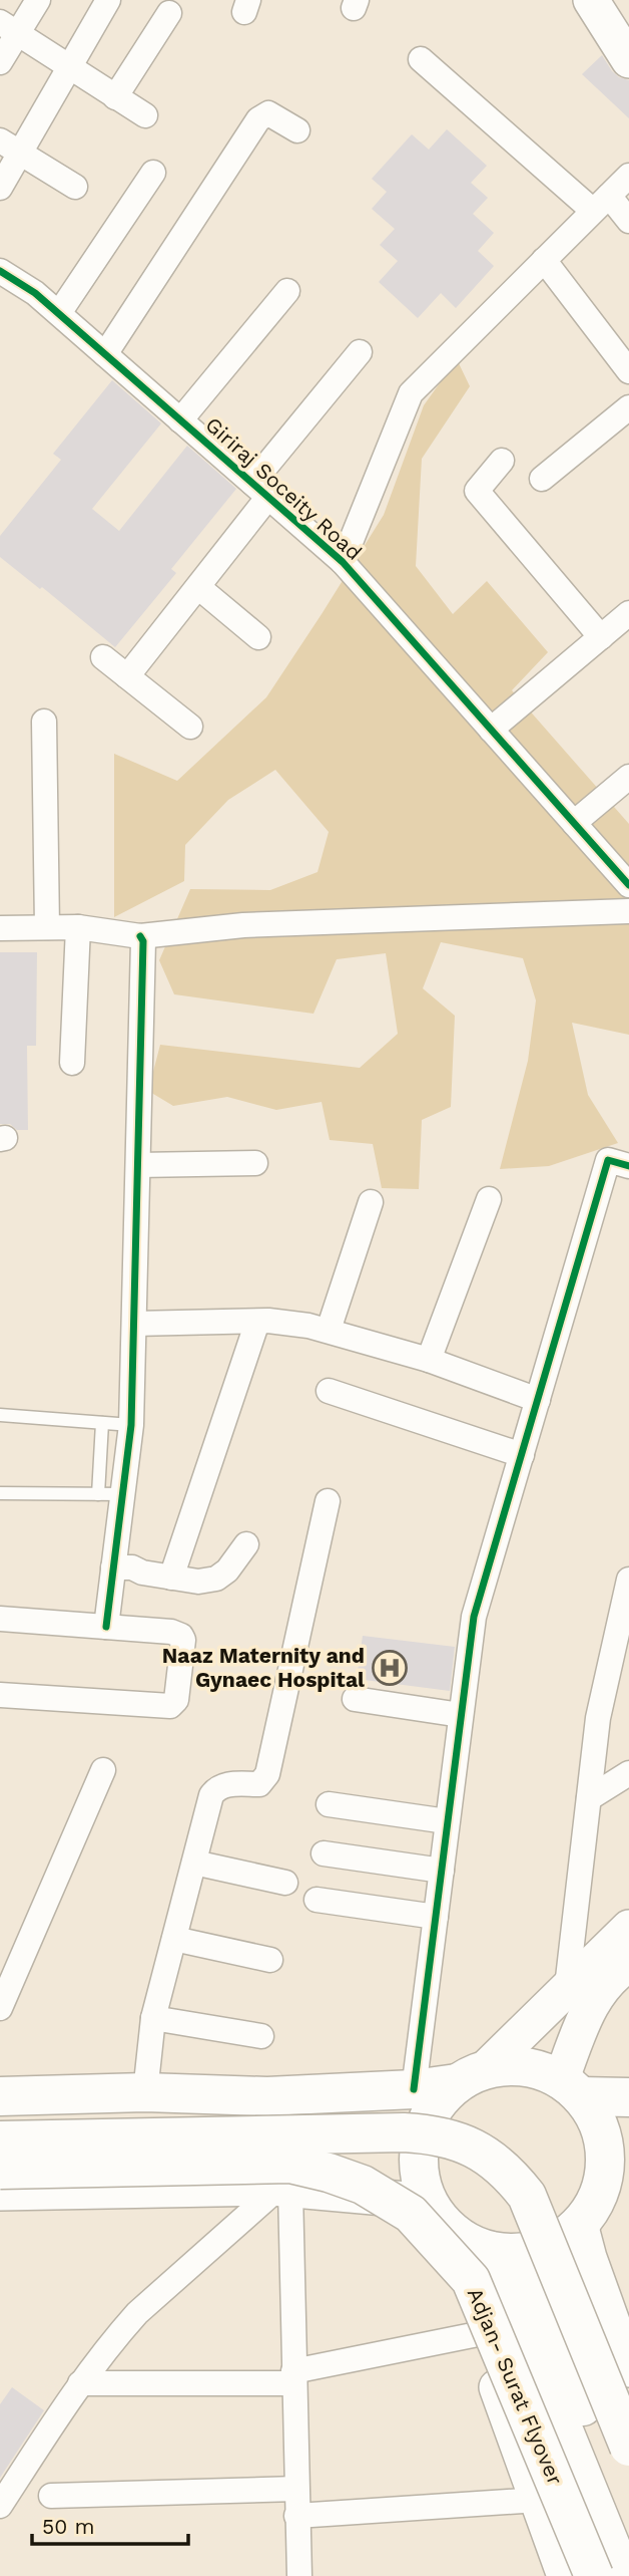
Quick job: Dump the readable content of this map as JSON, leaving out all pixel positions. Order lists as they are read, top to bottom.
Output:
{
  "streets": {
    "main road": ["Adjan- Surat Flyover"],
    "street": ["Giriraj Soceity Road"]
  },
  "places": {
    "hospital": ["Naaz Maternity and Gynaec Hospital"]
  },
  "scale_bar": "50 m"
}
